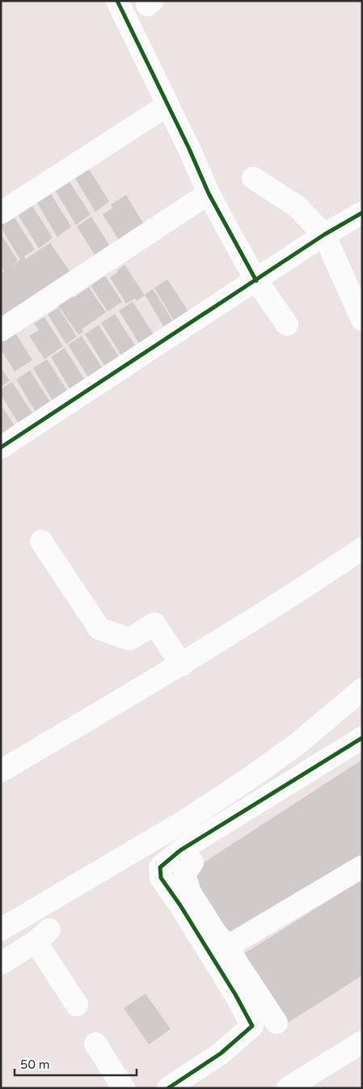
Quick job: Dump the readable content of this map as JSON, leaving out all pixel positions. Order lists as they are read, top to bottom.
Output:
{
  "scale_bar": "50 m"
}
